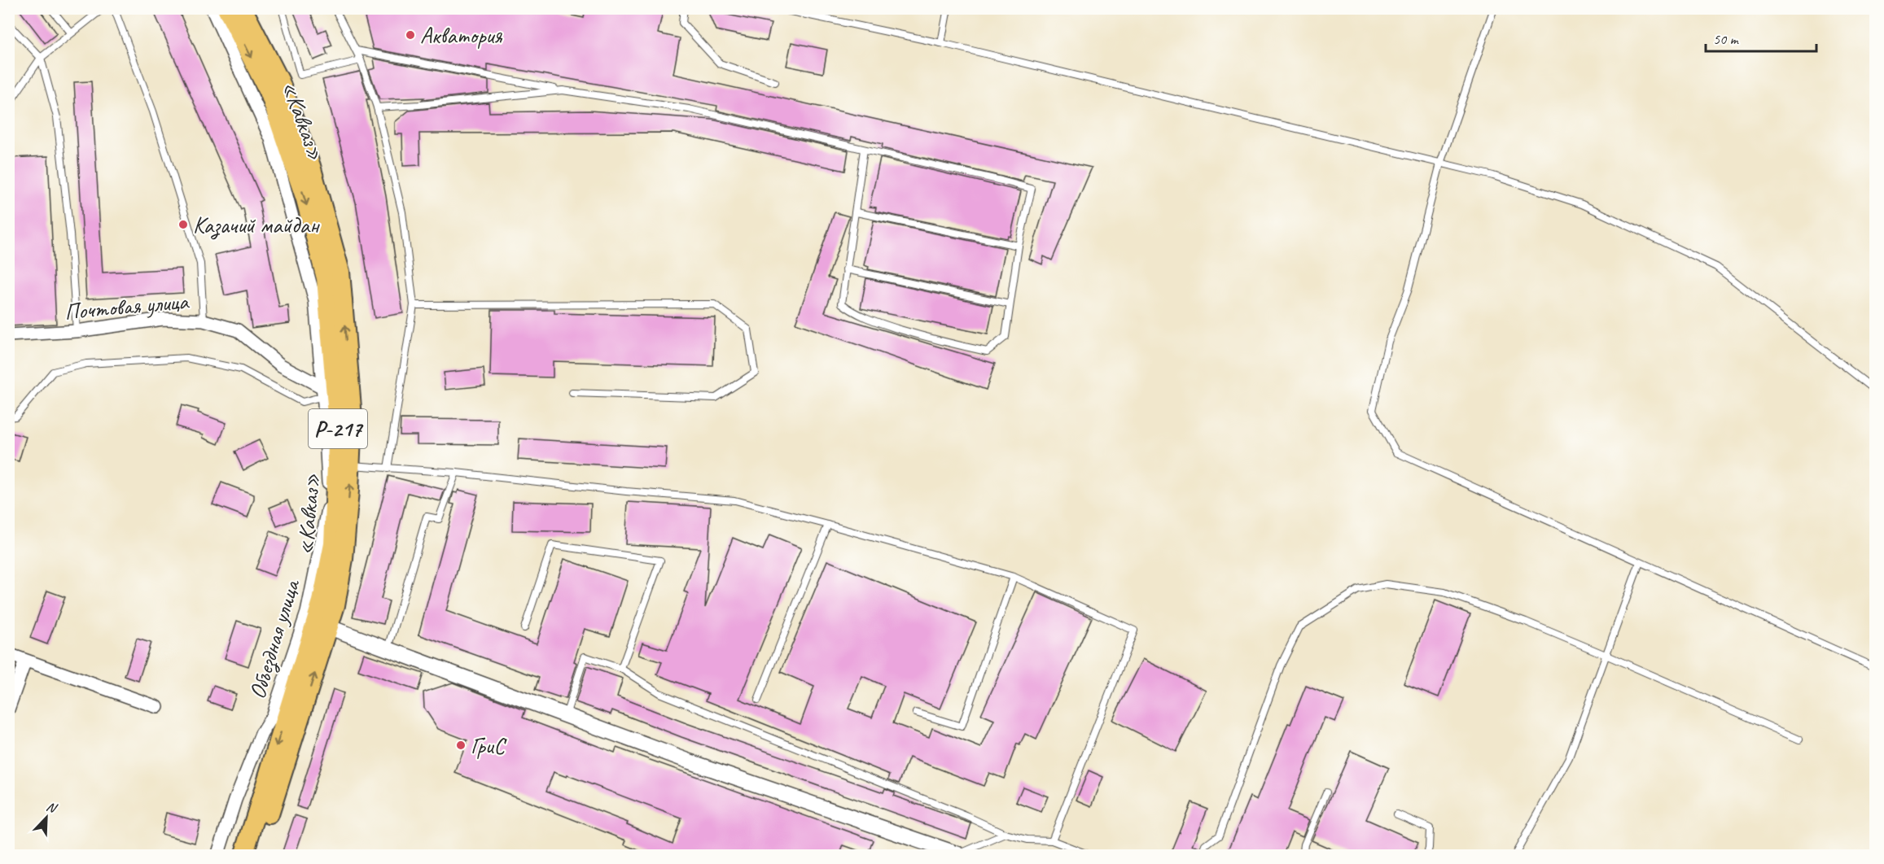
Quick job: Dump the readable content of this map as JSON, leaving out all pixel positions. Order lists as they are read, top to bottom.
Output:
{
  "streets": {
    "main road": ["«Кавказ»", "Р-217"],
    "street": ["Почтовая улица", "Объездная улица"]
  },
  "crossings": [
    ["«Кавказ»", "Почтовая улица"],
    ["«Кавказ»", "Объездная улица"],
    ["Почтовая улица", "Объездная улица"]
  ],
  "places": ["Акватория", "Казачий майдан", "ГриС"],
  "scale_bar": "50 m",
  "north": "top right"
}
